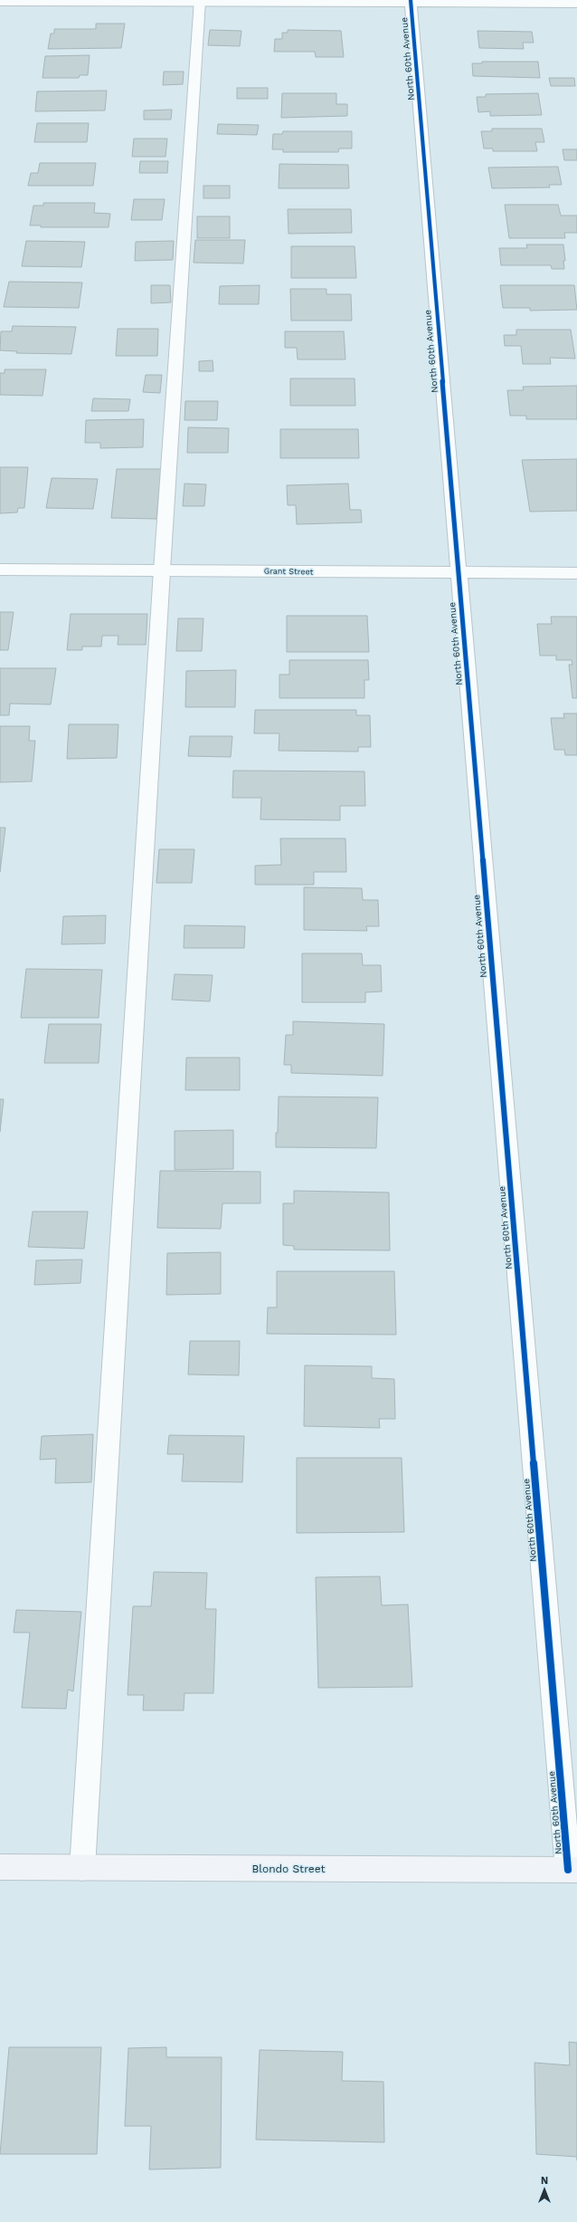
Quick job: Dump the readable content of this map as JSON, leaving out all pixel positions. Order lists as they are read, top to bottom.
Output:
{
  "streets": {
    "main road": ["Blondo Street"],
    "street": ["North 60th Avenue", "Grant Street"]
  },
  "crossings": [
    ["North 60th Avenue", "Grant Street"],
    ["North 60th Avenue", "Blondo Street"]
  ],
  "north": "top"
}
